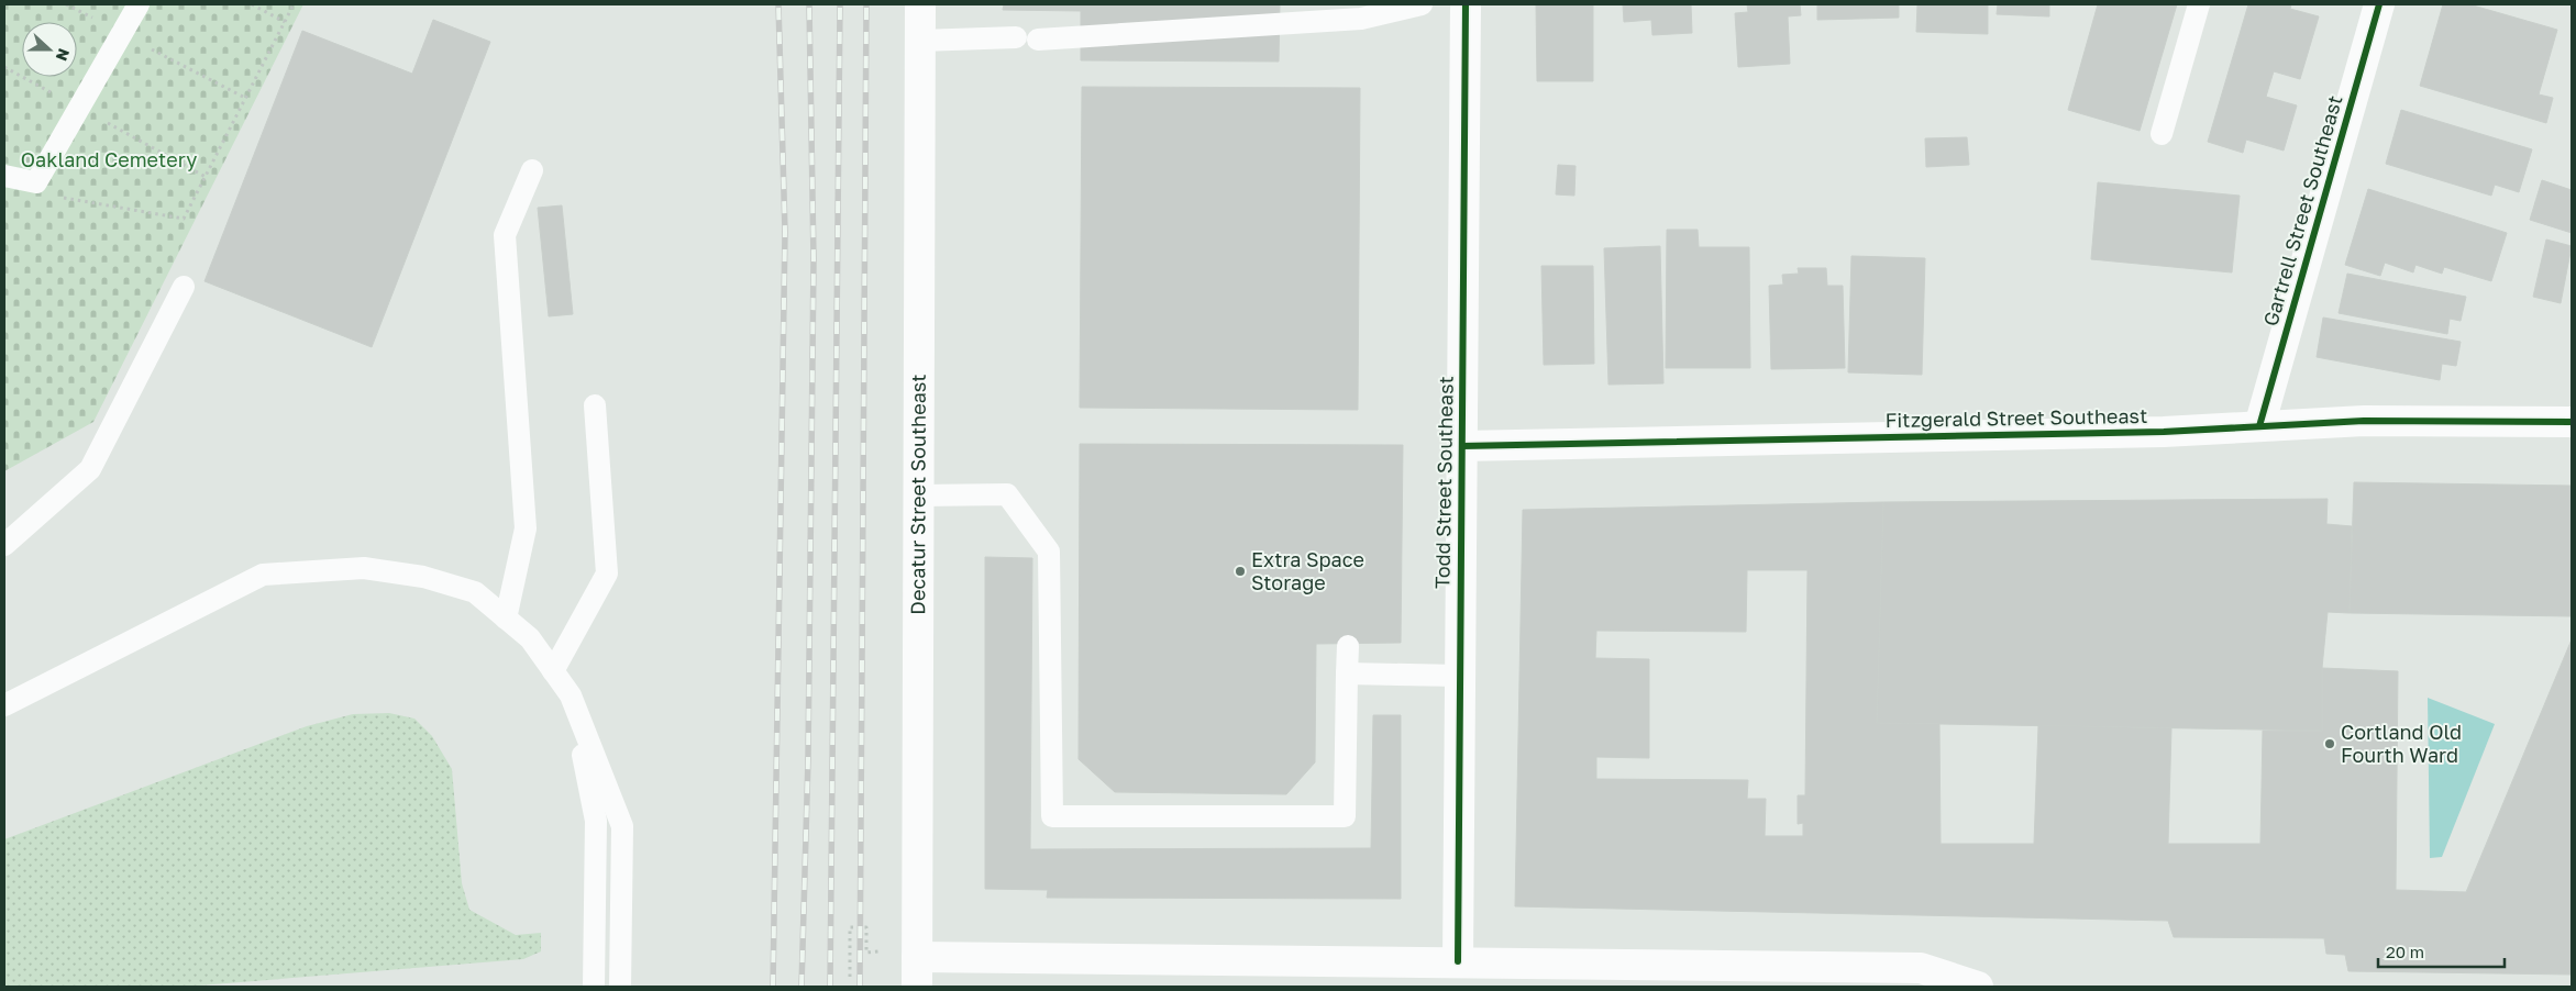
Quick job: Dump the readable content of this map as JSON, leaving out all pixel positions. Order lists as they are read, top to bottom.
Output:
{
  "streets": {
    "street": [
      "Gartrell Street Southeast",
      "Fitzgerald Street Southeast",
      "Todd Street Southeast",
      "Decatur Street Southeast"
    ]
  },
  "crossings": [
    ["Gartrell Street Southeast", "Fitzgerald Street Southeast"],
    ["Fitzgerald Street Southeast", "Todd Street Southeast"]
  ],
  "parks": ["Oakland Cemetery"],
  "places": ["Extra Space Storage", "Cortland Old Fourth Ward"],
  "scale_bar": "20 m",
  "north": "right"
}
